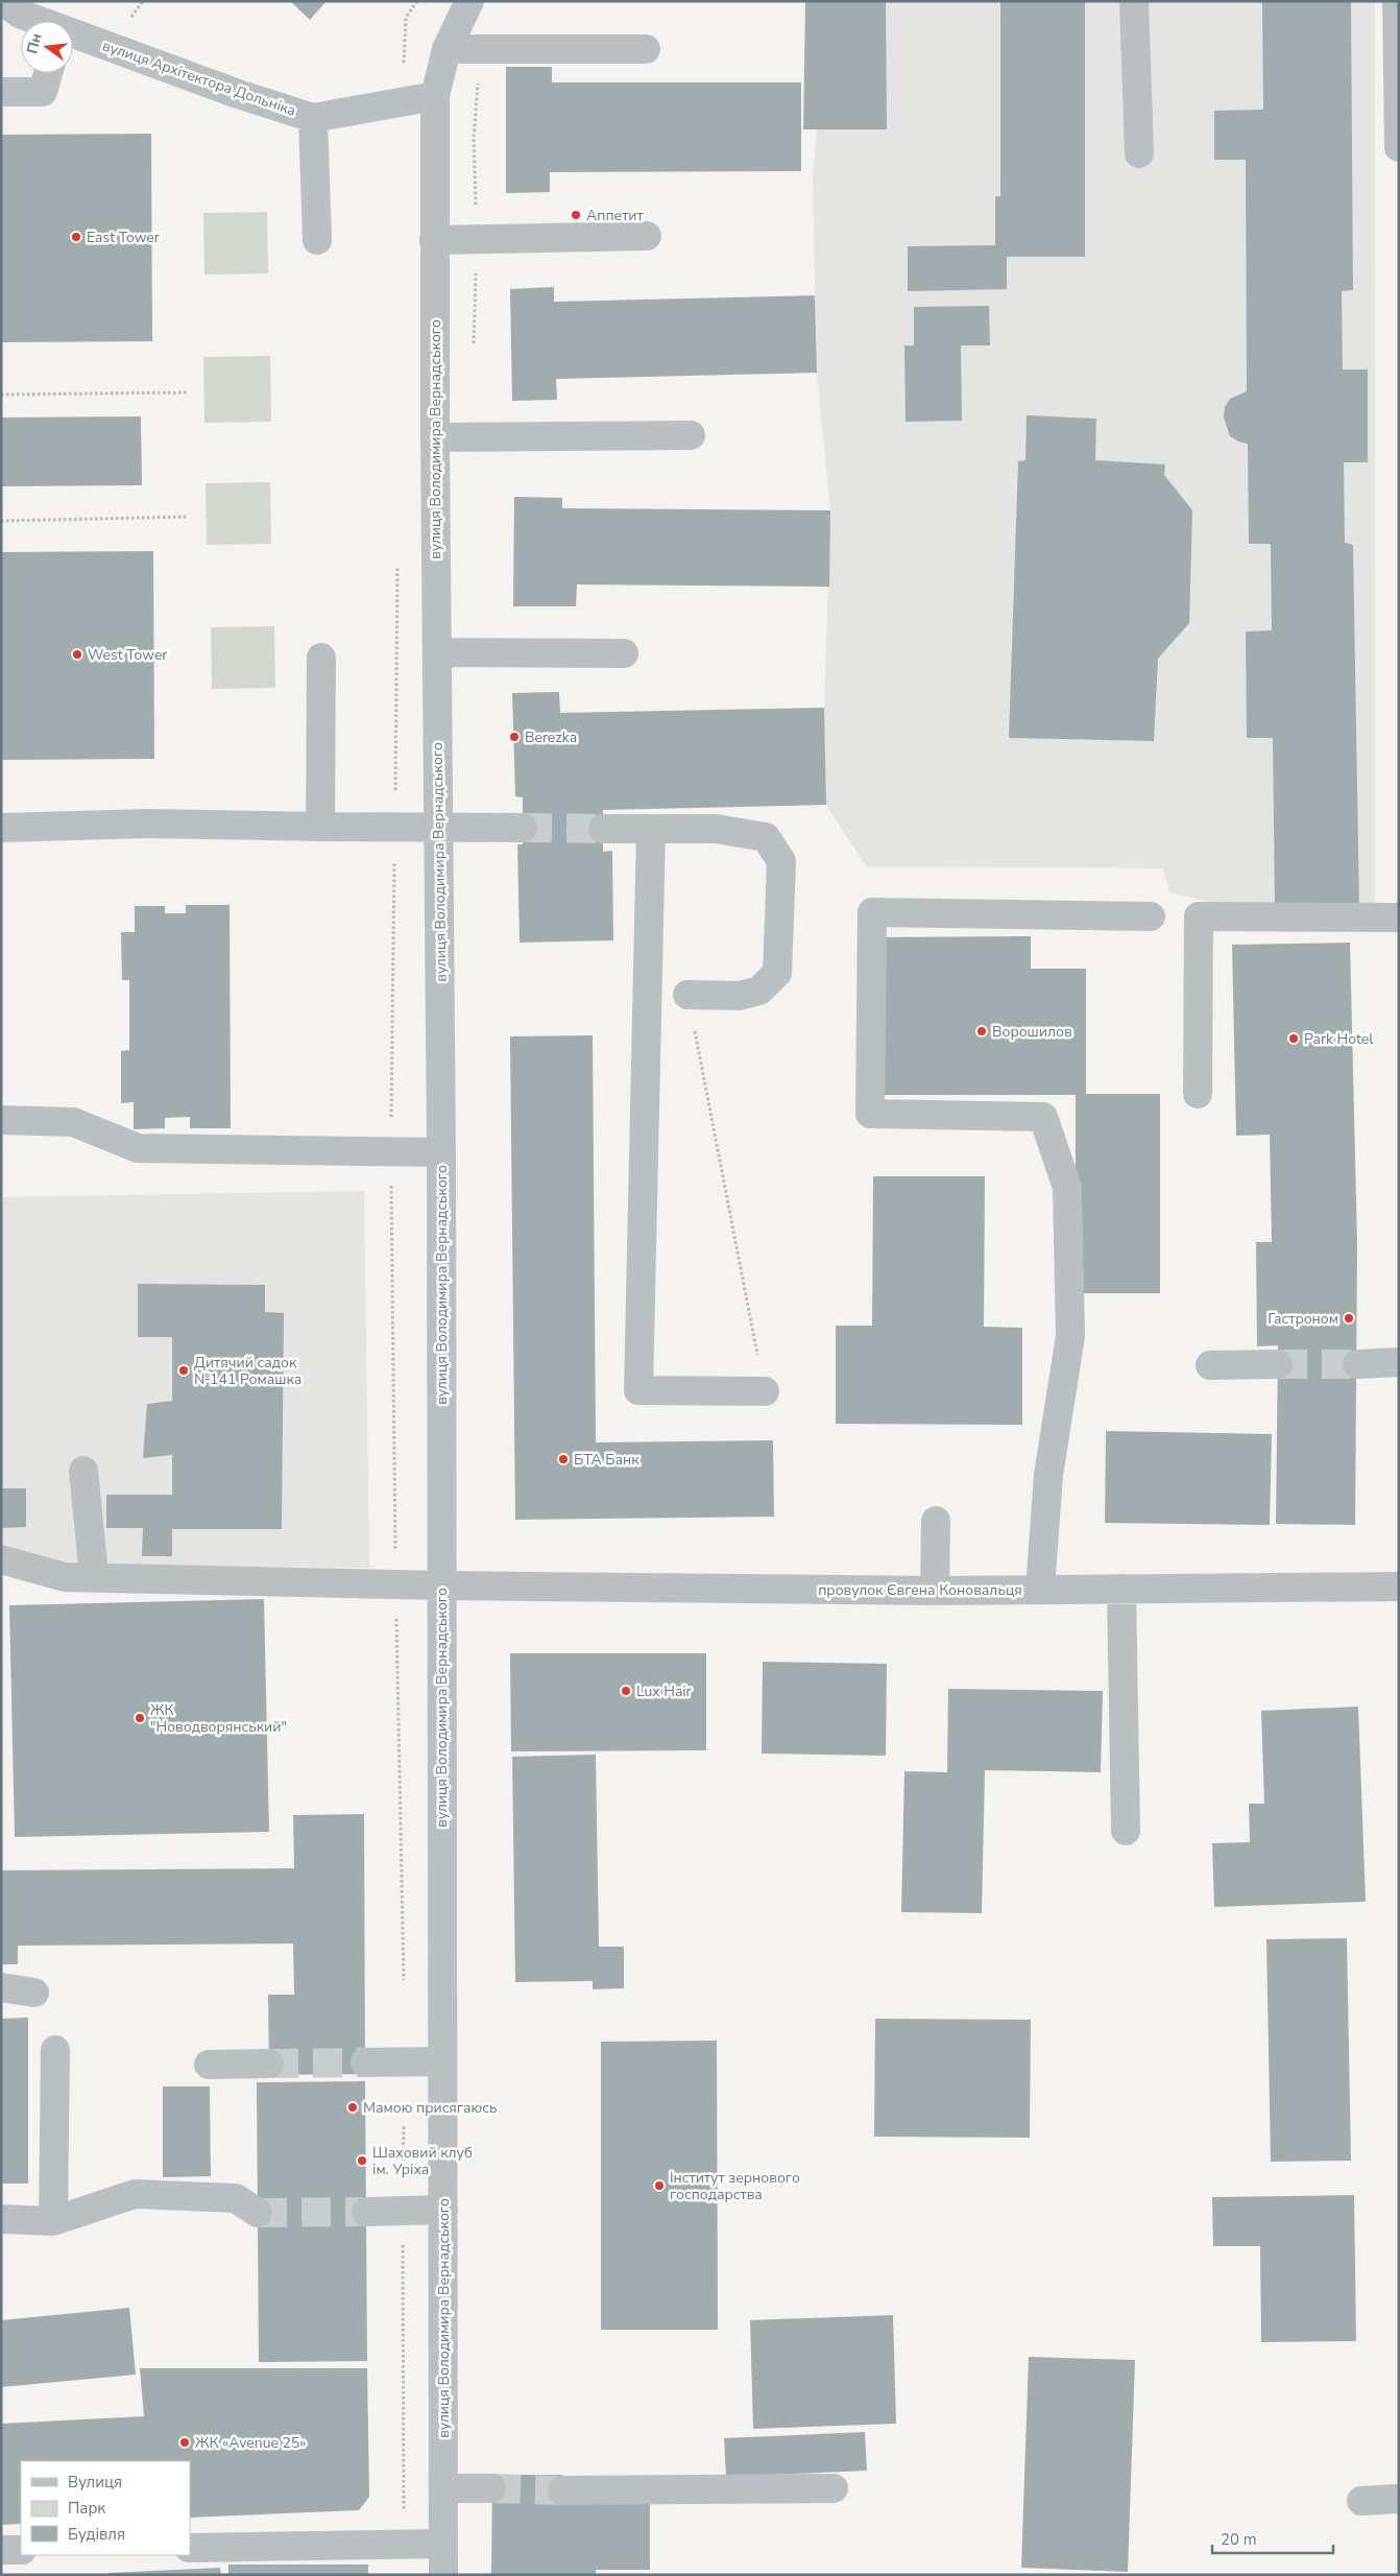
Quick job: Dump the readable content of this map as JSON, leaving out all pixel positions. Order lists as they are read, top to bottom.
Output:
{
  "streets": {
    "street": ["вулиця Архітектора Дольніка", "вулиця Володимира Вернадського", "провулок Євгена Коновальця"]
  },
  "crossings": [
    ["вулиця Архітектора Дольніка", "вулиця Володимира Вернадського"],
    ["вулиця Володимира Вернадського", "провулок Євгена Коновальця"]
  ],
  "places": [
    "Аппетит",
    "East Tower",
    "West Tower",
    "Berezka",
    "Ворошилов",
    "Park Hotel",
    "Гастроном",
    "Дитячий садок №141 Ромашка",
    "БТА Банк",
    "Lux Hair",
    "ЖК \"Новодворянський\"",
    "Мамою присягаюсь",
    "Шаховий клуб ім. Уріха",
    "Інститут зернового господарства",
    "ЖК «Avenue 25»"
  ],
  "legend": ["Вулиця", "Парк", "Будівля"],
  "scale_bar": "20 m",
  "north": "left"
}
